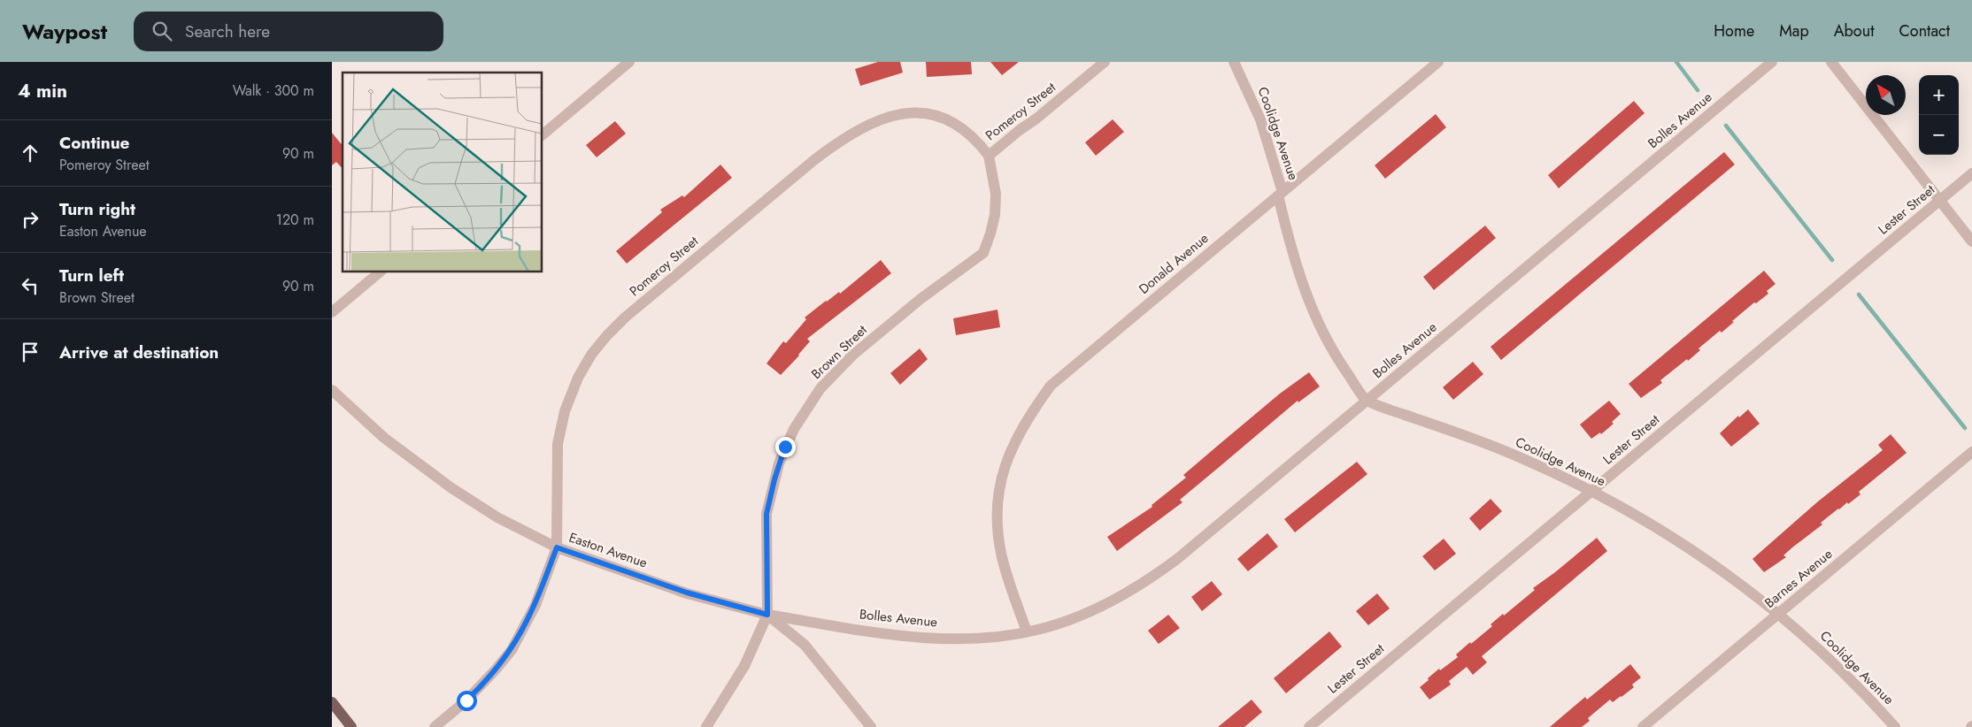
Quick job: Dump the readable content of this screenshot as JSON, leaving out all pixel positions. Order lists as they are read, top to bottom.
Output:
{
  "streets": {
    "street": [
      "Pomeroy Street",
      "Bolles Avenue",
      "Coolidge Avenue",
      "Lester Street",
      "Donald Avenue",
      "Brown Street",
      "Easton Avenue",
      "Barnes Avenue"
    ]
  },
  "crossings": [
    ["Pomeroy Street", "Brown Street"],
    ["Pomeroy Street", "Easton Avenue"],
    ["Bolles Avenue", "Coolidge Avenue"],
    ["Bolles Avenue", "Donald Avenue"],
    ["Bolles Avenue", "Brown Street"],
    ["Bolles Avenue", "Easton Avenue"],
    ["Coolidge Avenue", "Lester Street"],
    ["Coolidge Avenue", "Donald Avenue"],
    ["Coolidge Avenue", "Barnes Avenue"],
    ["Brown Street", "Easton Avenue"]
  ],
  "north": "top left",
  "page": {
    "header": "Waypost",
    "search": "Search here",
    "nav": [
      "Home",
      "Map",
      "About",
      "Contact"
    ],
    "heading": ["4 min", "Walk · 300 m"],
    "map_buttons": ["+", "−"],
    "list": [
      ["Continue", "Pomeroy Street", "90 m"],
      ["Turn right", "Easton Avenue", "120 m"],
      ["Turn left", "Brown Street", "90 m"],
      "Arrive at destination"
    ]
  }
}
